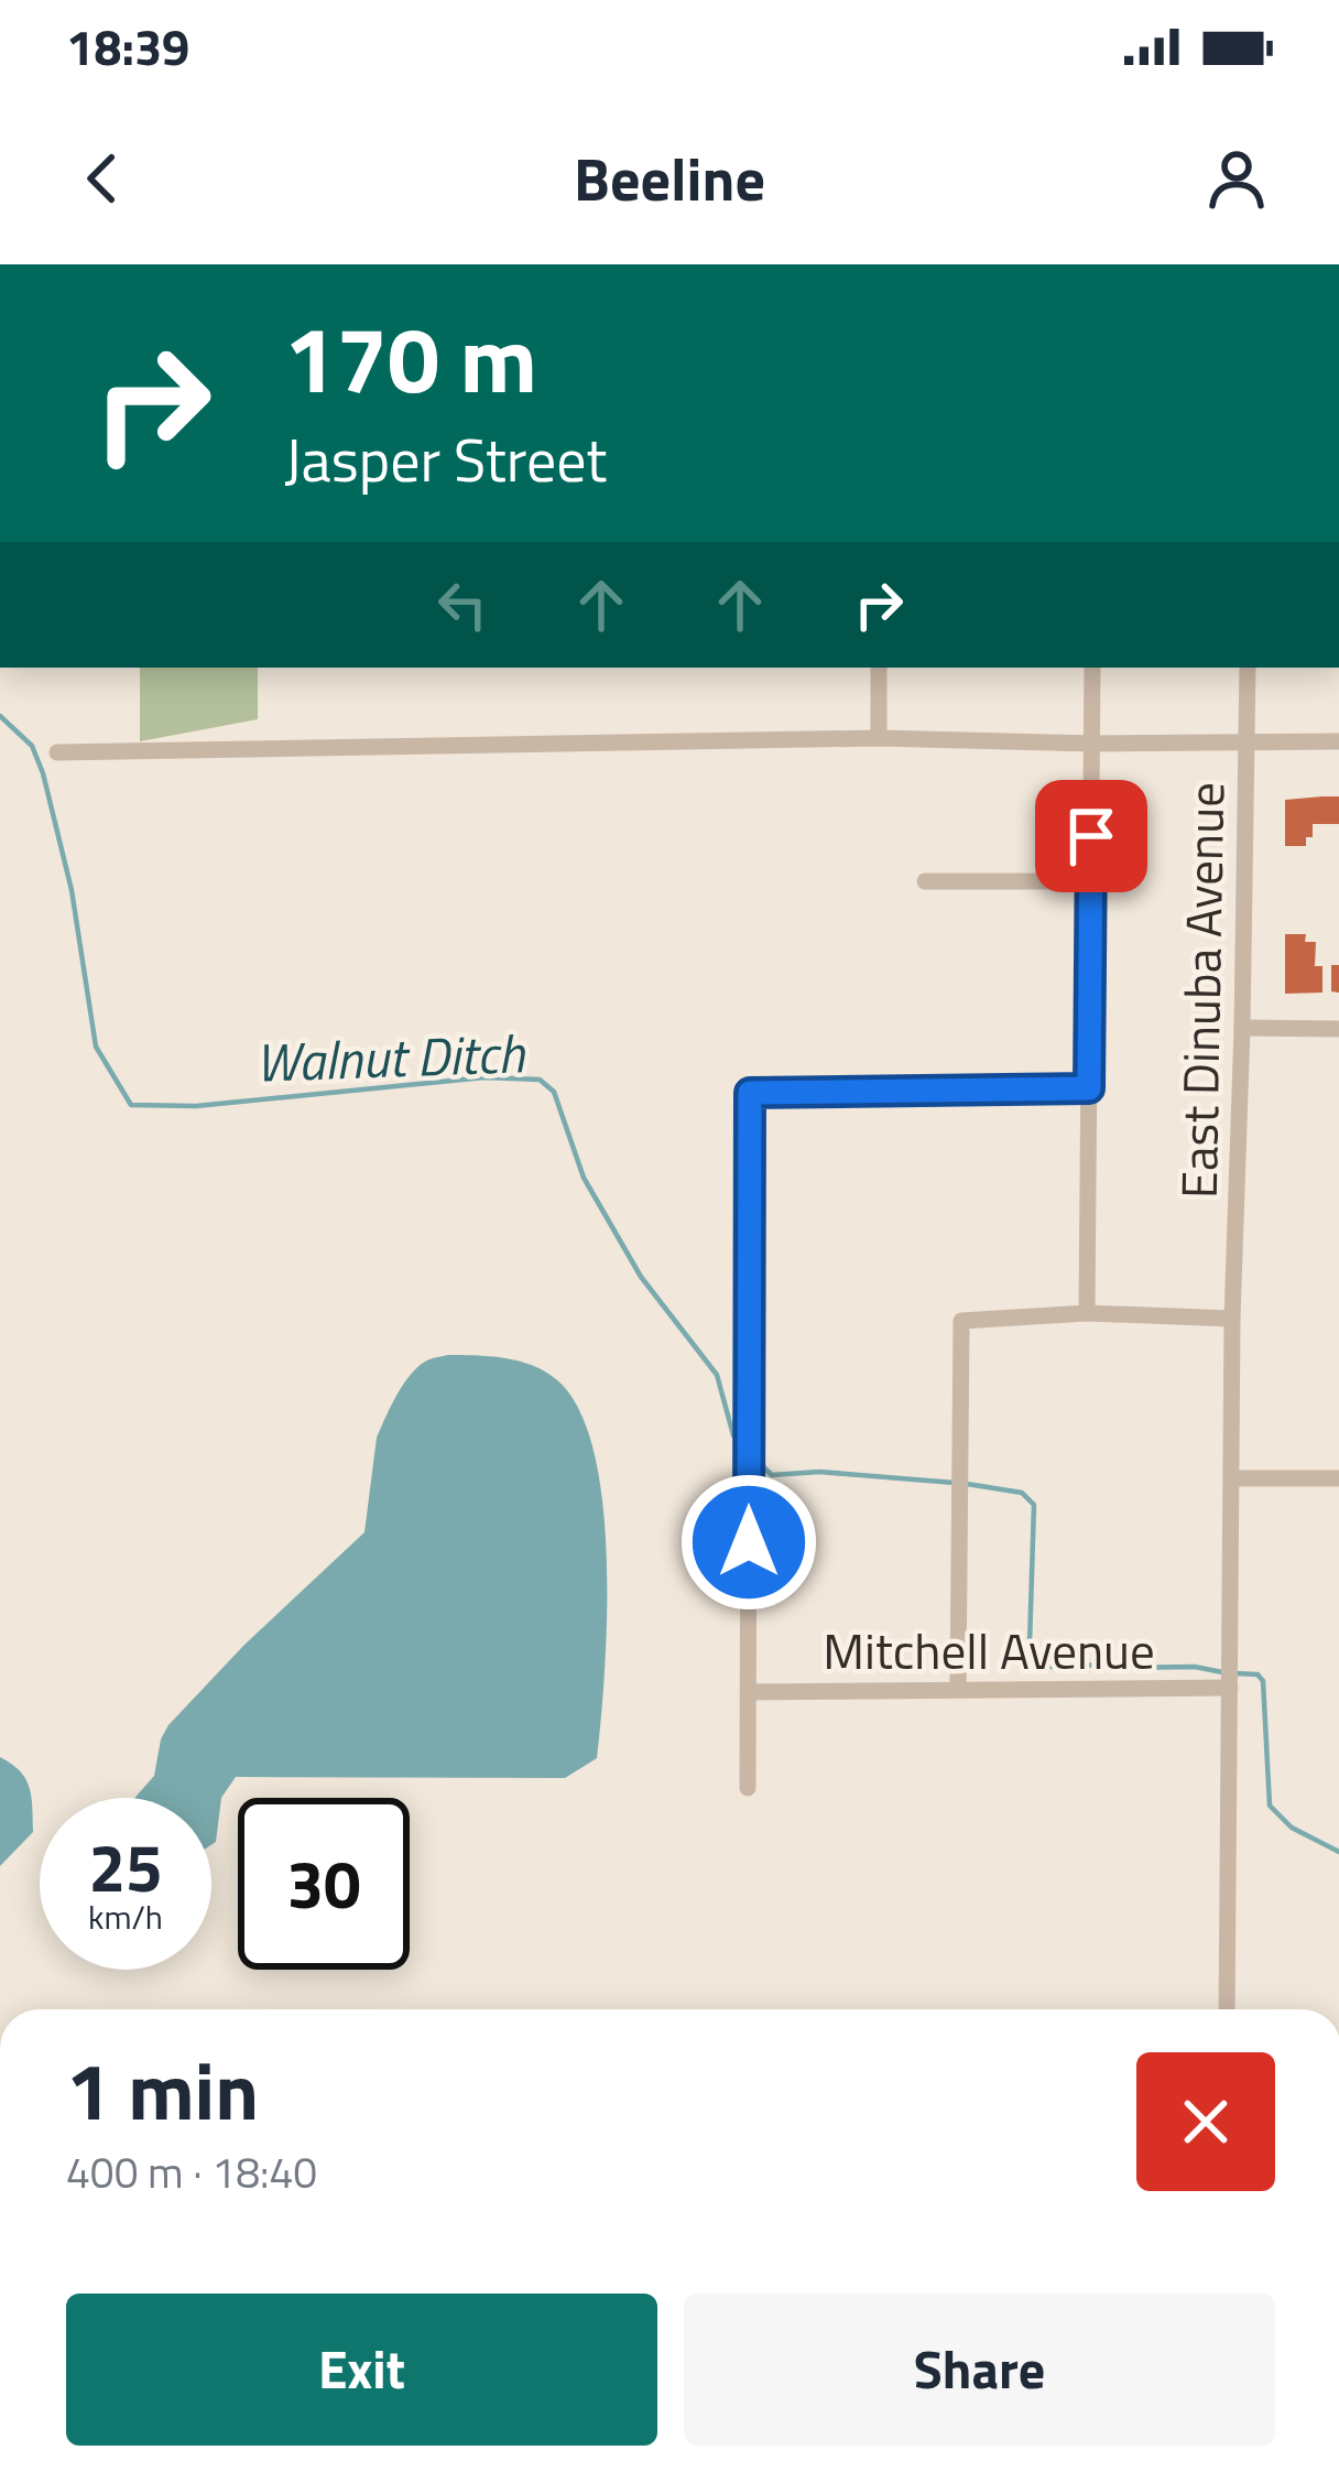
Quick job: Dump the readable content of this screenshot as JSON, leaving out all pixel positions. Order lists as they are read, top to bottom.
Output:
{
  "streets": {
    "street": ["East Dinuba Avenue", "Mitchell Avenue"]
  },
  "crossings": [
    ["East Dinuba Avenue", "Mitchell Avenue"]
  ],
  "water": ["Walnut Ditch"],
  "page": {
    "status": "18:39",
    "header": "Beeline",
    "turn": ["170 m", "Jasper Street"],
    "speed": "25 km/h",
    "limit": "30",
    "heading": ["1 min", "400 m · 18:40"],
    "buttons": ["Exit", "Share"]
  }
}
